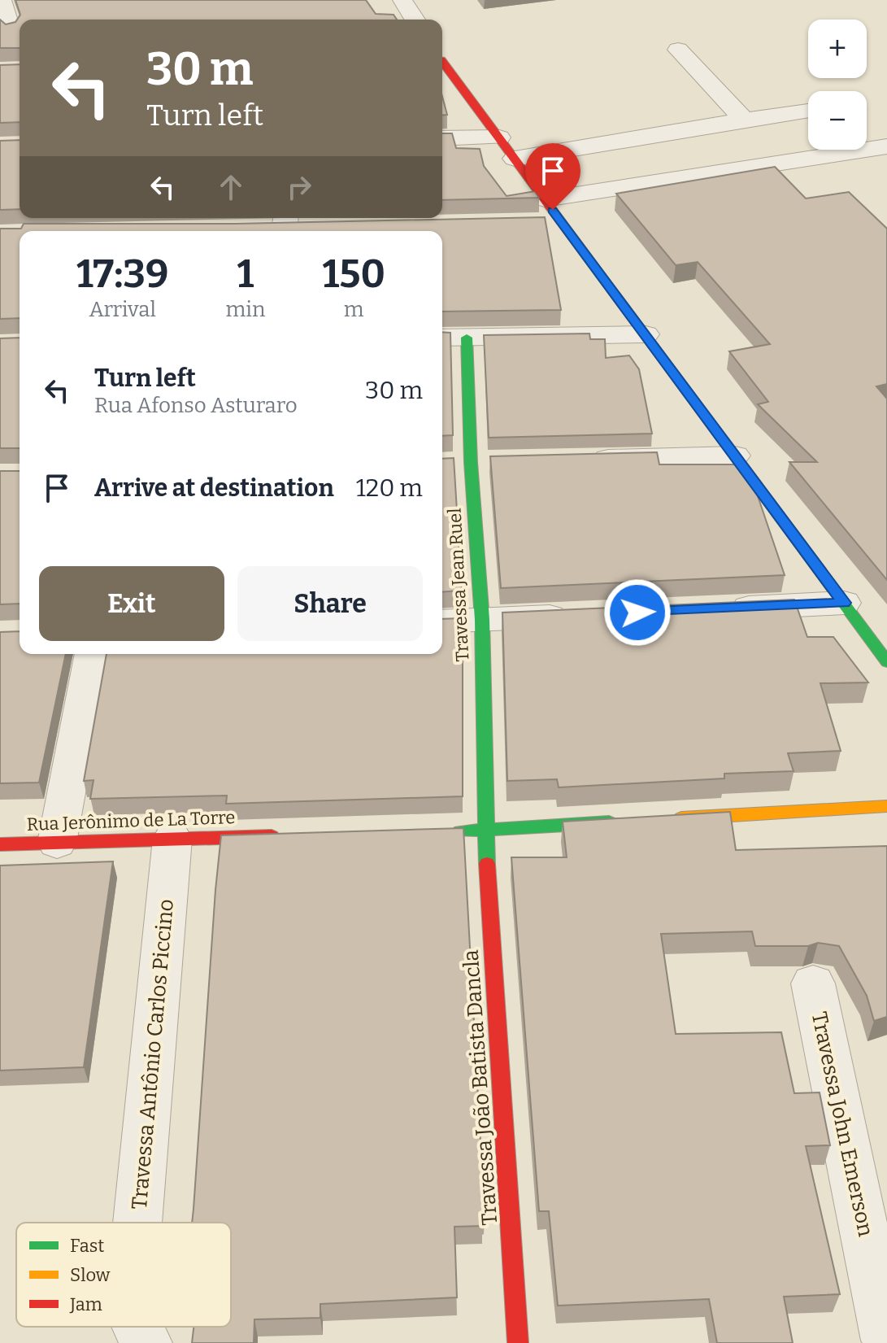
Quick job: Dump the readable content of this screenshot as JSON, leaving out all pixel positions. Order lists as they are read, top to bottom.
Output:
{
  "streets": {
    "street": [
      "Travessa Jean Ruel",
      "Rua Jerônimo de La Torre",
      "Travessa Antônio Carlos Piccino",
      "Travessa João Batista Dancla",
      "Travessa John Emerson"
    ]
  },
  "crossings": [
    ["Travessa Jean Ruel", "Travessa João Batista Dancla"],
    ["Rua Jerônimo de La Torre", "Travessa Antônio Carlos Piccino"]
  ],
  "legend": ["Fast", "Slow", "Jam"],
  "page": {
    "map_buttons": ["+", "−"],
    "turn": ["30 m", "Turn left"],
    "eta": [
      "17:39",
      "Arrival",
      "1",
      "min",
      "150",
      "m"
    ],
    "list": [
      {
        "name": "Turn left",
        "note": "Rua Afonso Asturaro",
        "value": "30 m"
      },
      {
        "name": "Arrive at destination",
        "value": "120 m"
      }
    ],
    "buttons": ["Exit", "Share"]
  }
}
